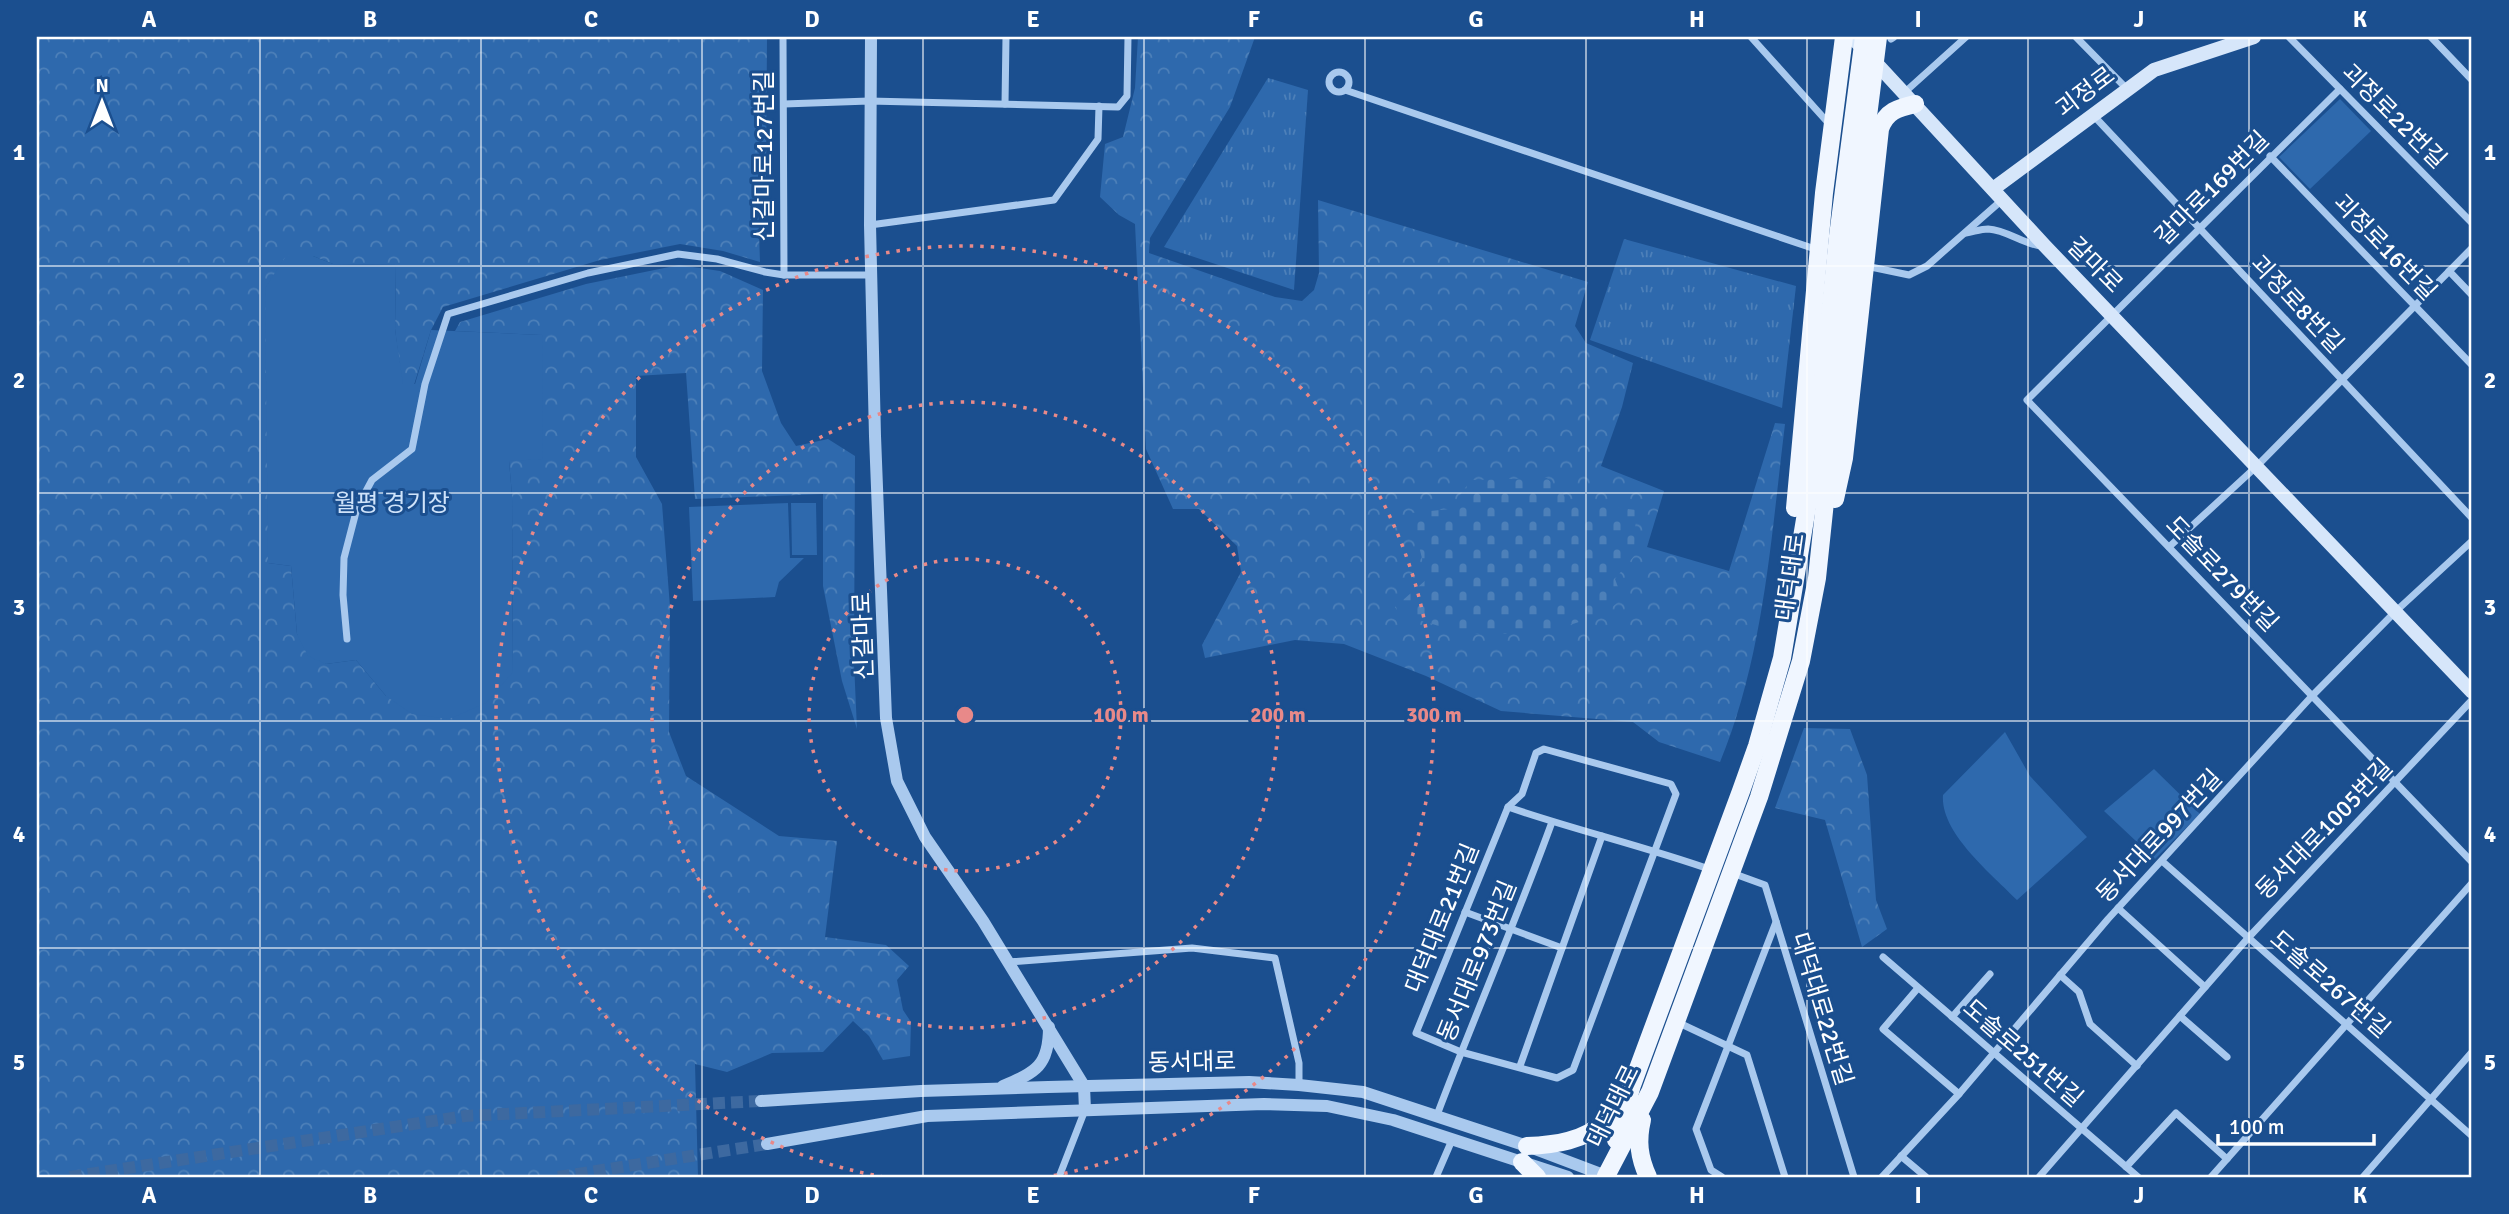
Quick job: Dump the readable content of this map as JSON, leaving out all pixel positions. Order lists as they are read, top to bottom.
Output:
{
  "streets": {
    "main road": ["괴정로", "갈마로", "대덕대로"],
    "street": [
      "괴정로22번길",
      "신갈마로127번길",
      "갈마로169번길",
      "괴정로16번길",
      "괴정로8번길",
      "도솔로279번길",
      "신갈마로",
      "동서대로1005번길",
      "동서대로997번길",
      "대덕대로21번길",
      "동서대로973번길",
      "도솔로267번길",
      "대덕대로22번길",
      "도솔로251번길",
      "동서대로"
    ]
  },
  "crossings": [
    ["괴정로", "갈마로"],
    ["괴정로", "괴정로8번길"],
    ["괴정로22번길", "갈마로169번길"],
    ["갈마로169번길", "괴정로16번길"],
    ["갈마로169번길", "갈마로"],
    ["갈마로169번길", "괴정로8번길"],
    ["갈마로169번길", "도솔로279번길"],
    ["갈마로", "도솔로279번길"],
    ["갈마로", "동서대로997번길"],
    ["도솔로279번길", "동서대로1005번길"],
    ["도솔로279번길", "동서대로997번길"],
    ["대덕대로", "대덕대로22번길"],
    ["대덕대로", "동서대로"],
    ["신갈마로", "동서대로"],
    ["동서대로1005번길", "도솔로267번길"],
    ["동서대로1005번길", "도솔로251번길"],
    ["동서대로997번길", "도솔로267번길"],
    ["동서대로997번길", "도솔로251번길"],
    ["대덕대로21번길", "동서대로973번길"],
    ["동서대로973번길", "동서대로"]
  ],
  "parks": ["월평 경기장"],
  "scale_bar": "100 m",
  "north": "top",
  "grid": {
    "columns": [
      "A",
      "B",
      "C",
      "D",
      "E",
      "F",
      "G",
      "H",
      "I",
      "J",
      "K"
    ],
    "rows": [
      "1",
      "2",
      "3",
      "4",
      "5"
    ]
  },
  "rings": ["100 m", "200 m", "300 m"]
}
